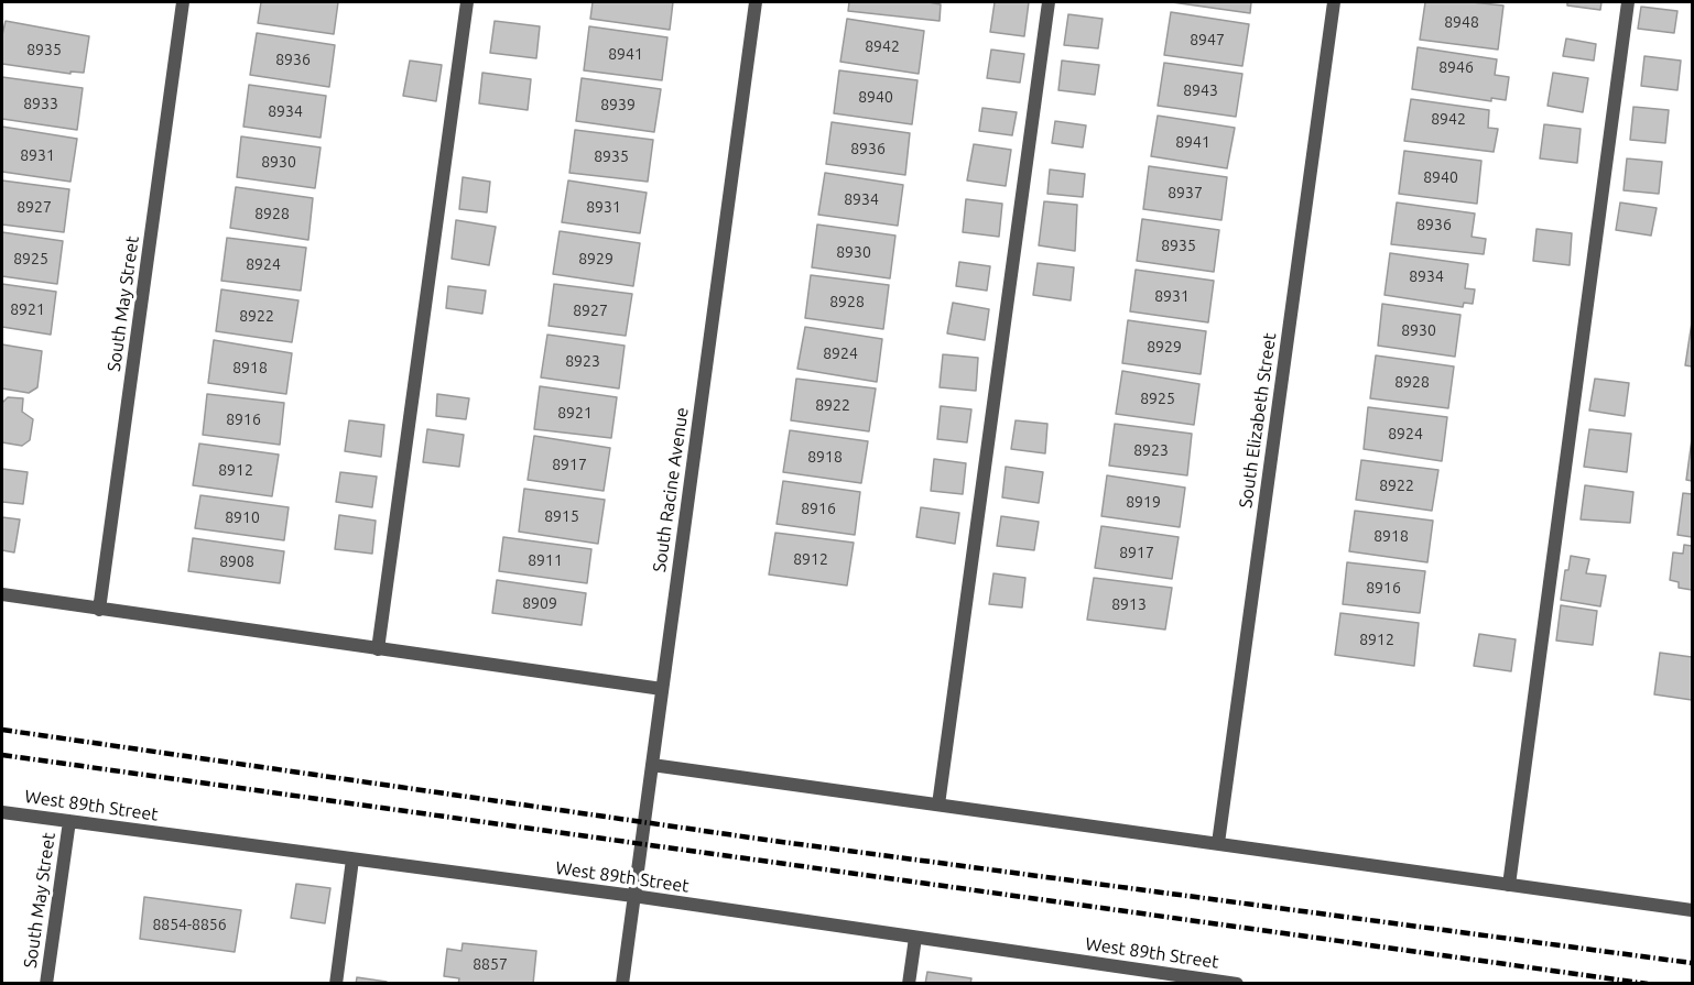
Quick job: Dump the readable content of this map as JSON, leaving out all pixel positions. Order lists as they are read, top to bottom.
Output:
{
  "streets": {
    "street": [
      "South May Street",
      "South Elizabeth Street",
      "South Racine Avenue",
      "West 89th Street"
    ]
  },
  "crossings": [
    ["South May Street", "West 89th Street"],
    ["South Racine Avenue", "West 89th Street"]
  ],
  "house_numbers": [
    "8948",
    "8947",
    "8942",
    "8935",
    "8941",
    "8936",
    "8946",
    "8943",
    "8940",
    "8933",
    "8939",
    "8934",
    "8942",
    "8941",
    "8936",
    "8931",
    "8935",
    "8930",
    "8940",
    "8937",
    "8934",
    "8927",
    "8931",
    "8928",
    "8936",
    "8935",
    "8930",
    "8925",
    "8929",
    "8924",
    "8934",
    "8931",
    "8928",
    "8921",
    "8927",
    "8922",
    "8930",
    "8929",
    "8924",
    "8923",
    "8918",
    "8928",
    "8925",
    "8922",
    "8921",
    "8916",
    "8924",
    "8923",
    "8918",
    "8917",
    "8912",
    "8922",
    "8919",
    "8916",
    "8915",
    "8910",
    "8918",
    "8917",
    "8912",
    "8911",
    "8908",
    "8916",
    "8909",
    "8913",
    "8912",
    "8854-8856",
    "8857"
  ]
}
